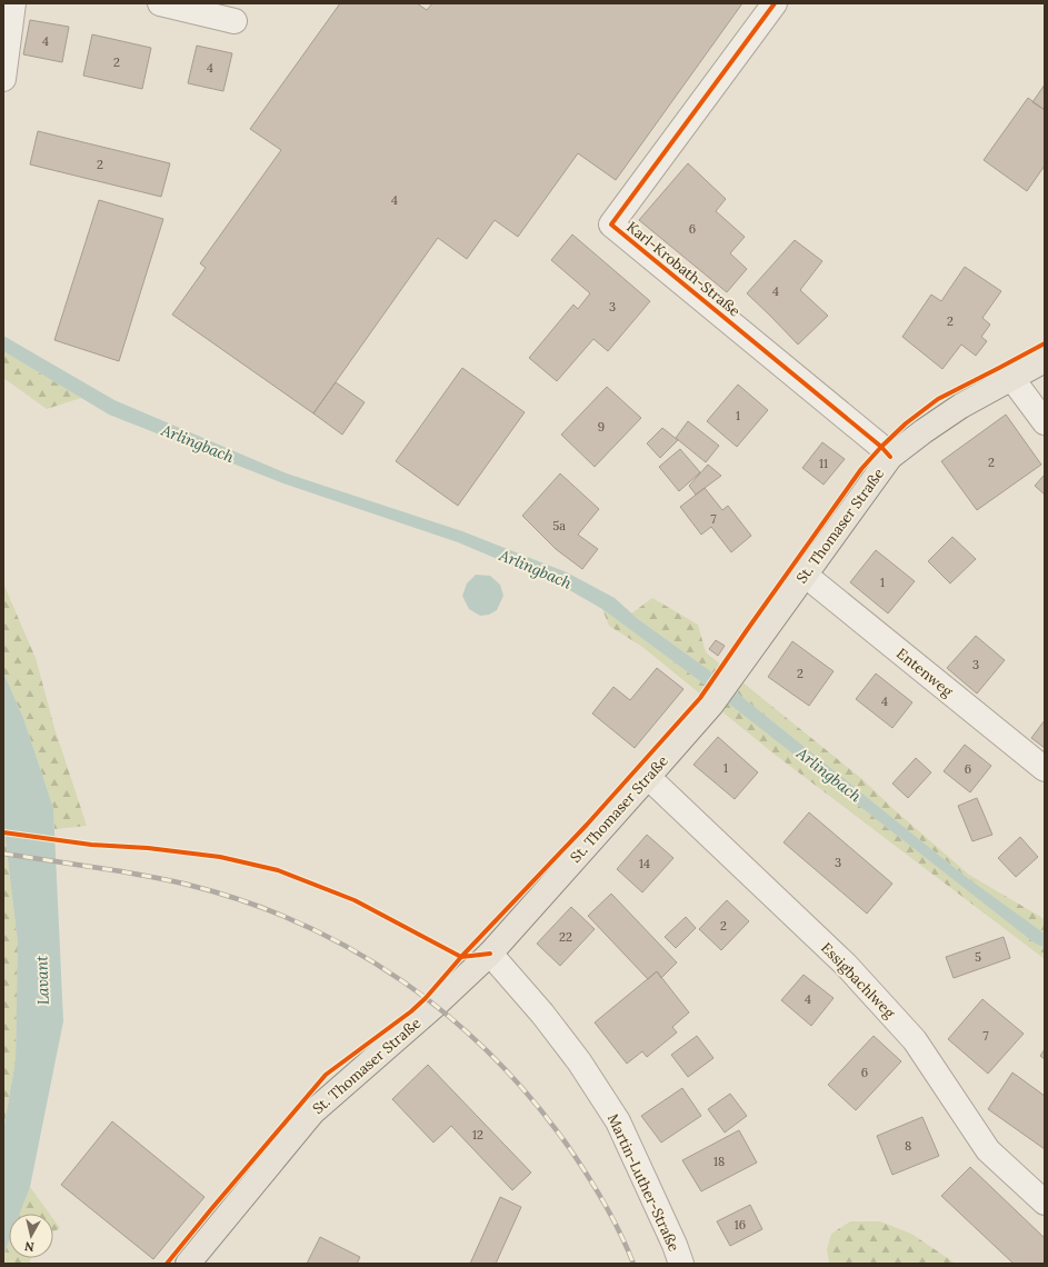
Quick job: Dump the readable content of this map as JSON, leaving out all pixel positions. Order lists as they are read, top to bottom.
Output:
{
  "streets": {
    "main road": ["St. Thomaser Straße"],
    "street": [
      "Karl-Krobath-Straße",
      "Entenweg",
      "Essigbachlweg",
      "Martin-Luther-Straße"
    ]
  },
  "crossings": [
    ["Karl-Krobath-Straße", "St. Thomaser Straße"],
    ["St. Thomaser Straße", "Entenweg"],
    ["St. Thomaser Straße", "Essigbachlweg"],
    ["St. Thomaser Straße", "Martin-Luther-Straße"]
  ],
  "water": ["Arlingbach", "Lavant"],
  "house_numbers": [
    "4",
    "2",
    "4",
    "2",
    "4",
    "6",
    "4",
    "3",
    "2",
    "1",
    "9",
    "2",
    "11",
    "7",
    "5a",
    "1",
    "3",
    "2",
    "4",
    "1",
    "6",
    "3",
    "14",
    "2",
    "22",
    "5",
    "4",
    "7",
    "6",
    "12",
    "8",
    "18",
    "16"
  ],
  "north": "bottom"
}
